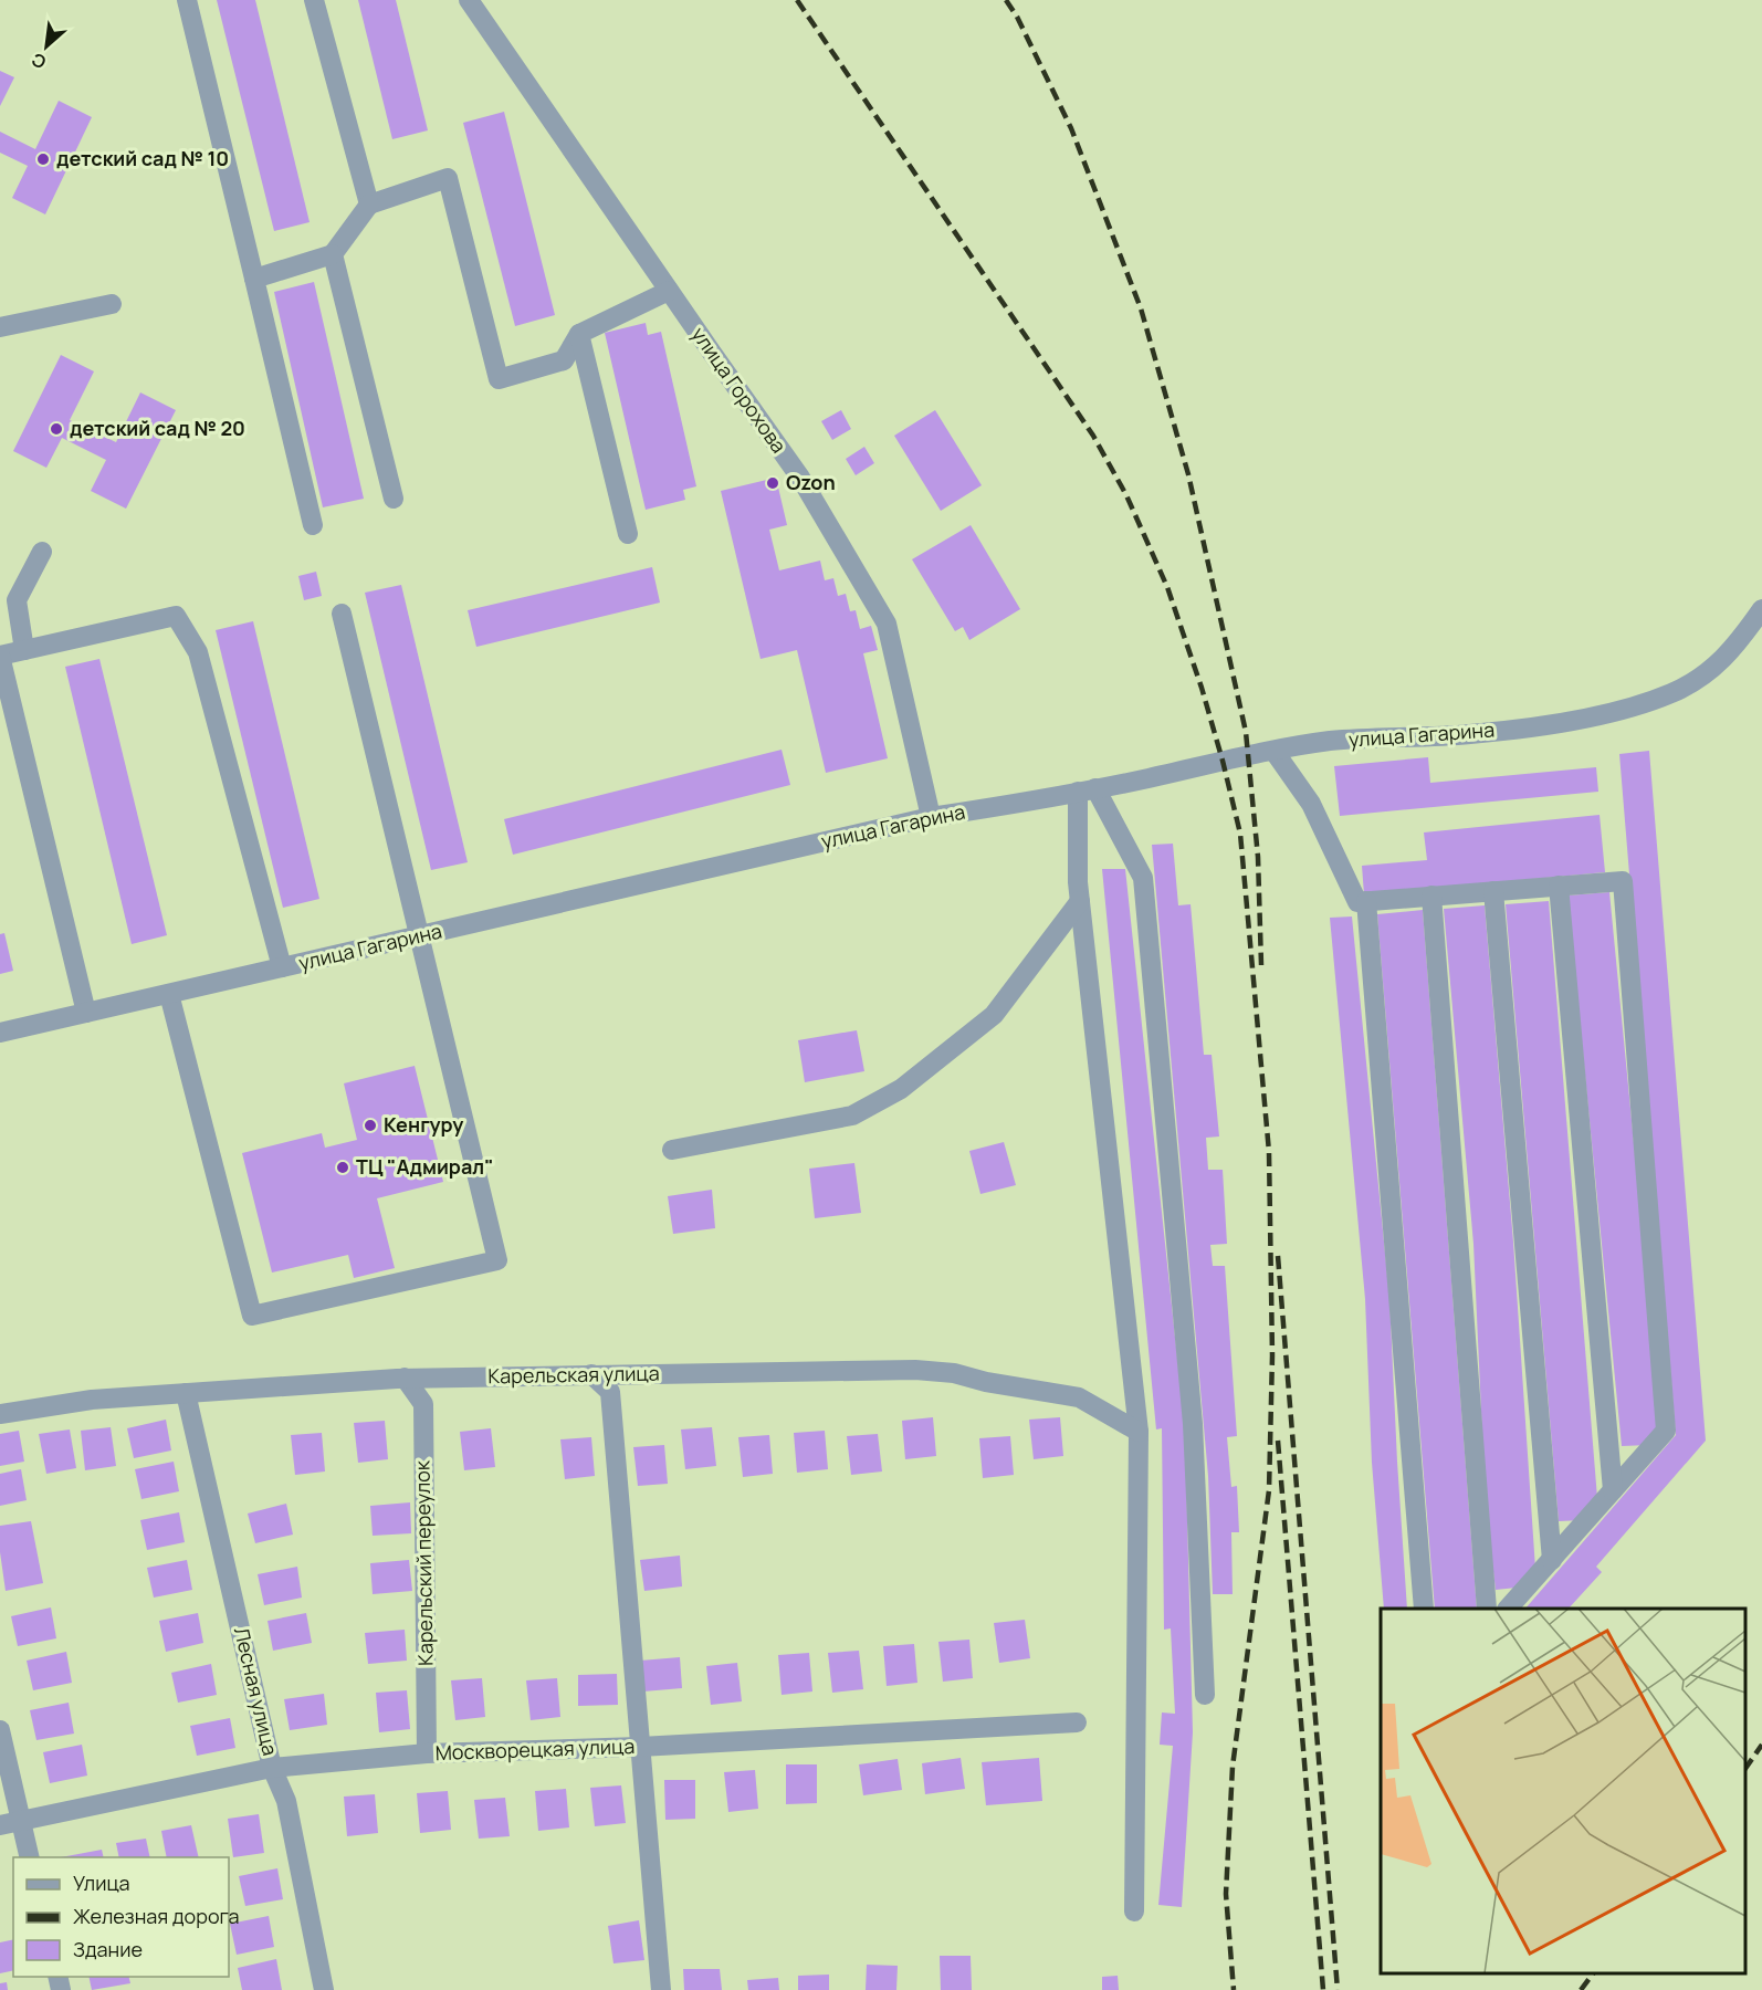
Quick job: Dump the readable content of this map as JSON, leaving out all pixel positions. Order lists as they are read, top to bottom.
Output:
{
  "streets": {
    "street": [
      "улица Горохова",
      "улица Гагарина",
      "Карельская улица",
      "Карельский переулок",
      "Лесная улица",
      "Москворецкая улица"
    ]
  },
  "crossings": [
    ["улица Горохова", "улица Гагарина"],
    ["Карельская улица", "Карельский переулок"],
    ["Карельская улица", "Лесная улица"],
    ["Карельский переулок", "Москворецкая улица"],
    ["Лесная улица", "Москворецкая улица"]
  ],
  "places": [
    "детский сад № 10",
    "детский сад № 20",
    "Ozon",
    "Кенгуру",
    "ТЦ \"Адмирал\""
  ],
  "legend": ["Улица", "Железная дорога", "Здание"],
  "north": "bottom left"
}
